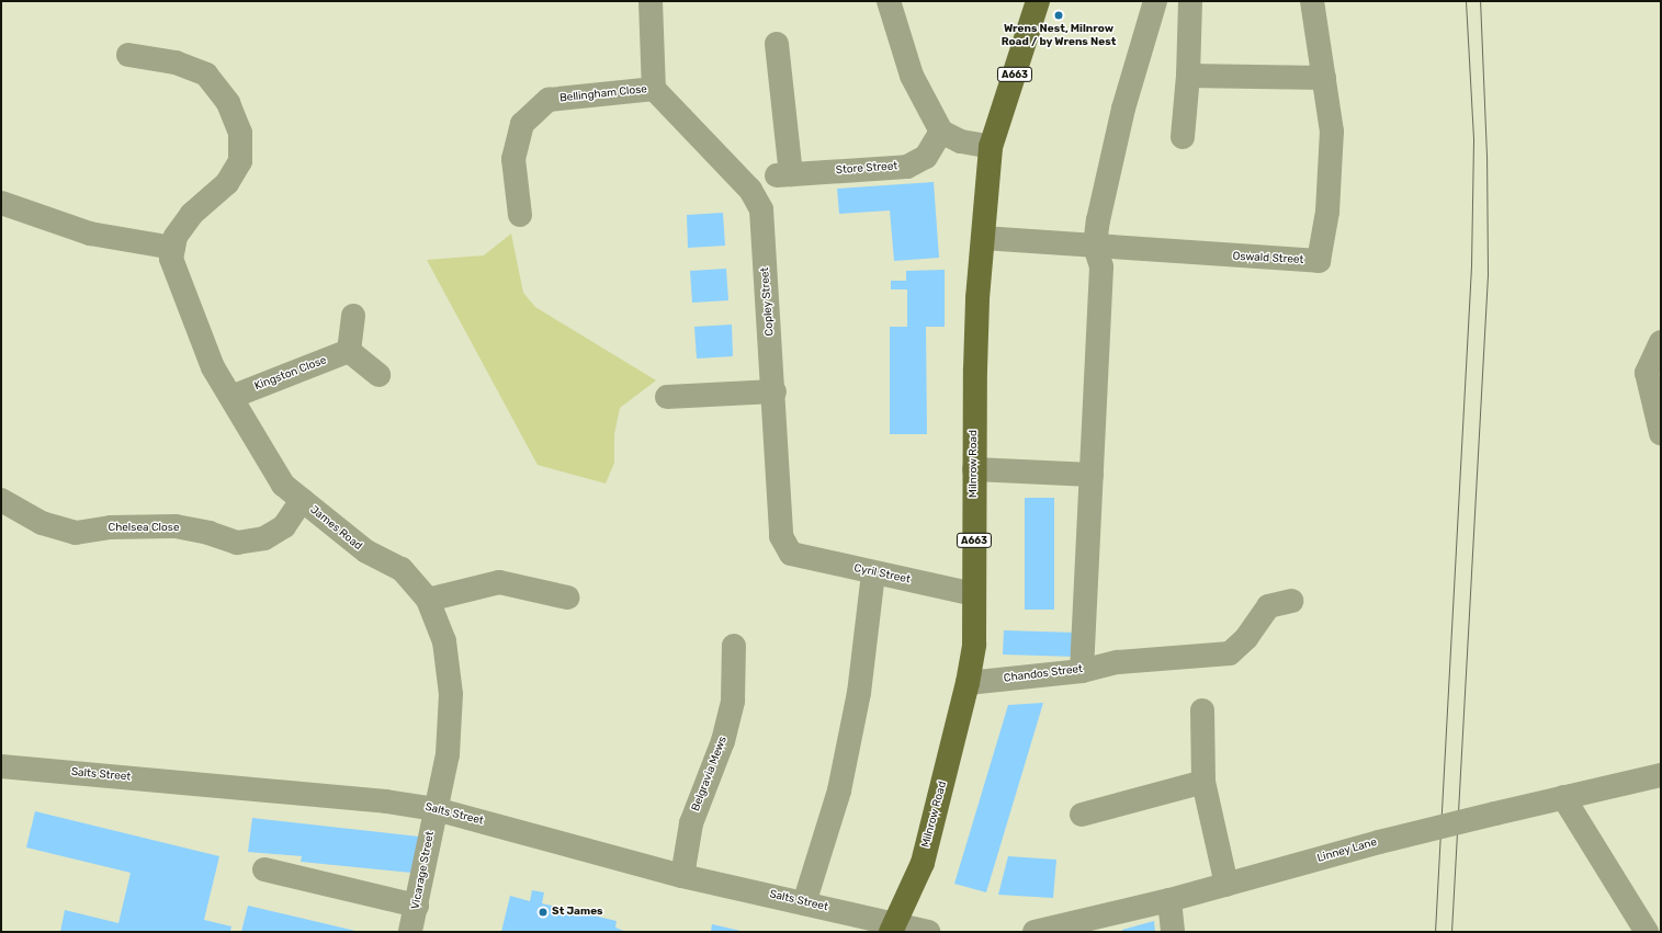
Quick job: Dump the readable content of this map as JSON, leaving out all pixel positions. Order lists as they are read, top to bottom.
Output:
{
  "streets": {
    "main road": ["A663", "Milnrow Road"],
    "street": [
      "Bellingham Close",
      "Store Street",
      "Oswald Street",
      "Copley Street",
      "Kingston Close",
      "Chelsea Close",
      "James Road",
      "Cyril Street",
      "Chandos Street",
      "Belgravia Mews",
      "Salts Street",
      "Linney Lane",
      "Vicarage Street"
    ]
  },
  "crossings": [
    ["Bellingham Close", "Copley Street"],
    ["Oswald Street", "Milnrow Road"],
    ["Copley Street", "Cyril Street"],
    ["Kingston Close", "James Road"],
    ["Milnrow Road", "Cyril Street"],
    ["Milnrow Road", "Chandos Street"],
    ["Milnrow Road", "Salts Street"],
    ["Chelsea Close", "James Road"],
    ["James Road", "Salts Street"],
    ["James Road", "Vicarage Street"],
    ["Belgravia Mews", "Salts Street"],
    ["Salts Street", "Vicarage Street"]
  ],
  "places": ["Wrens Nest, Milnrow Road / by Wrens Nest", "St James"]
}
